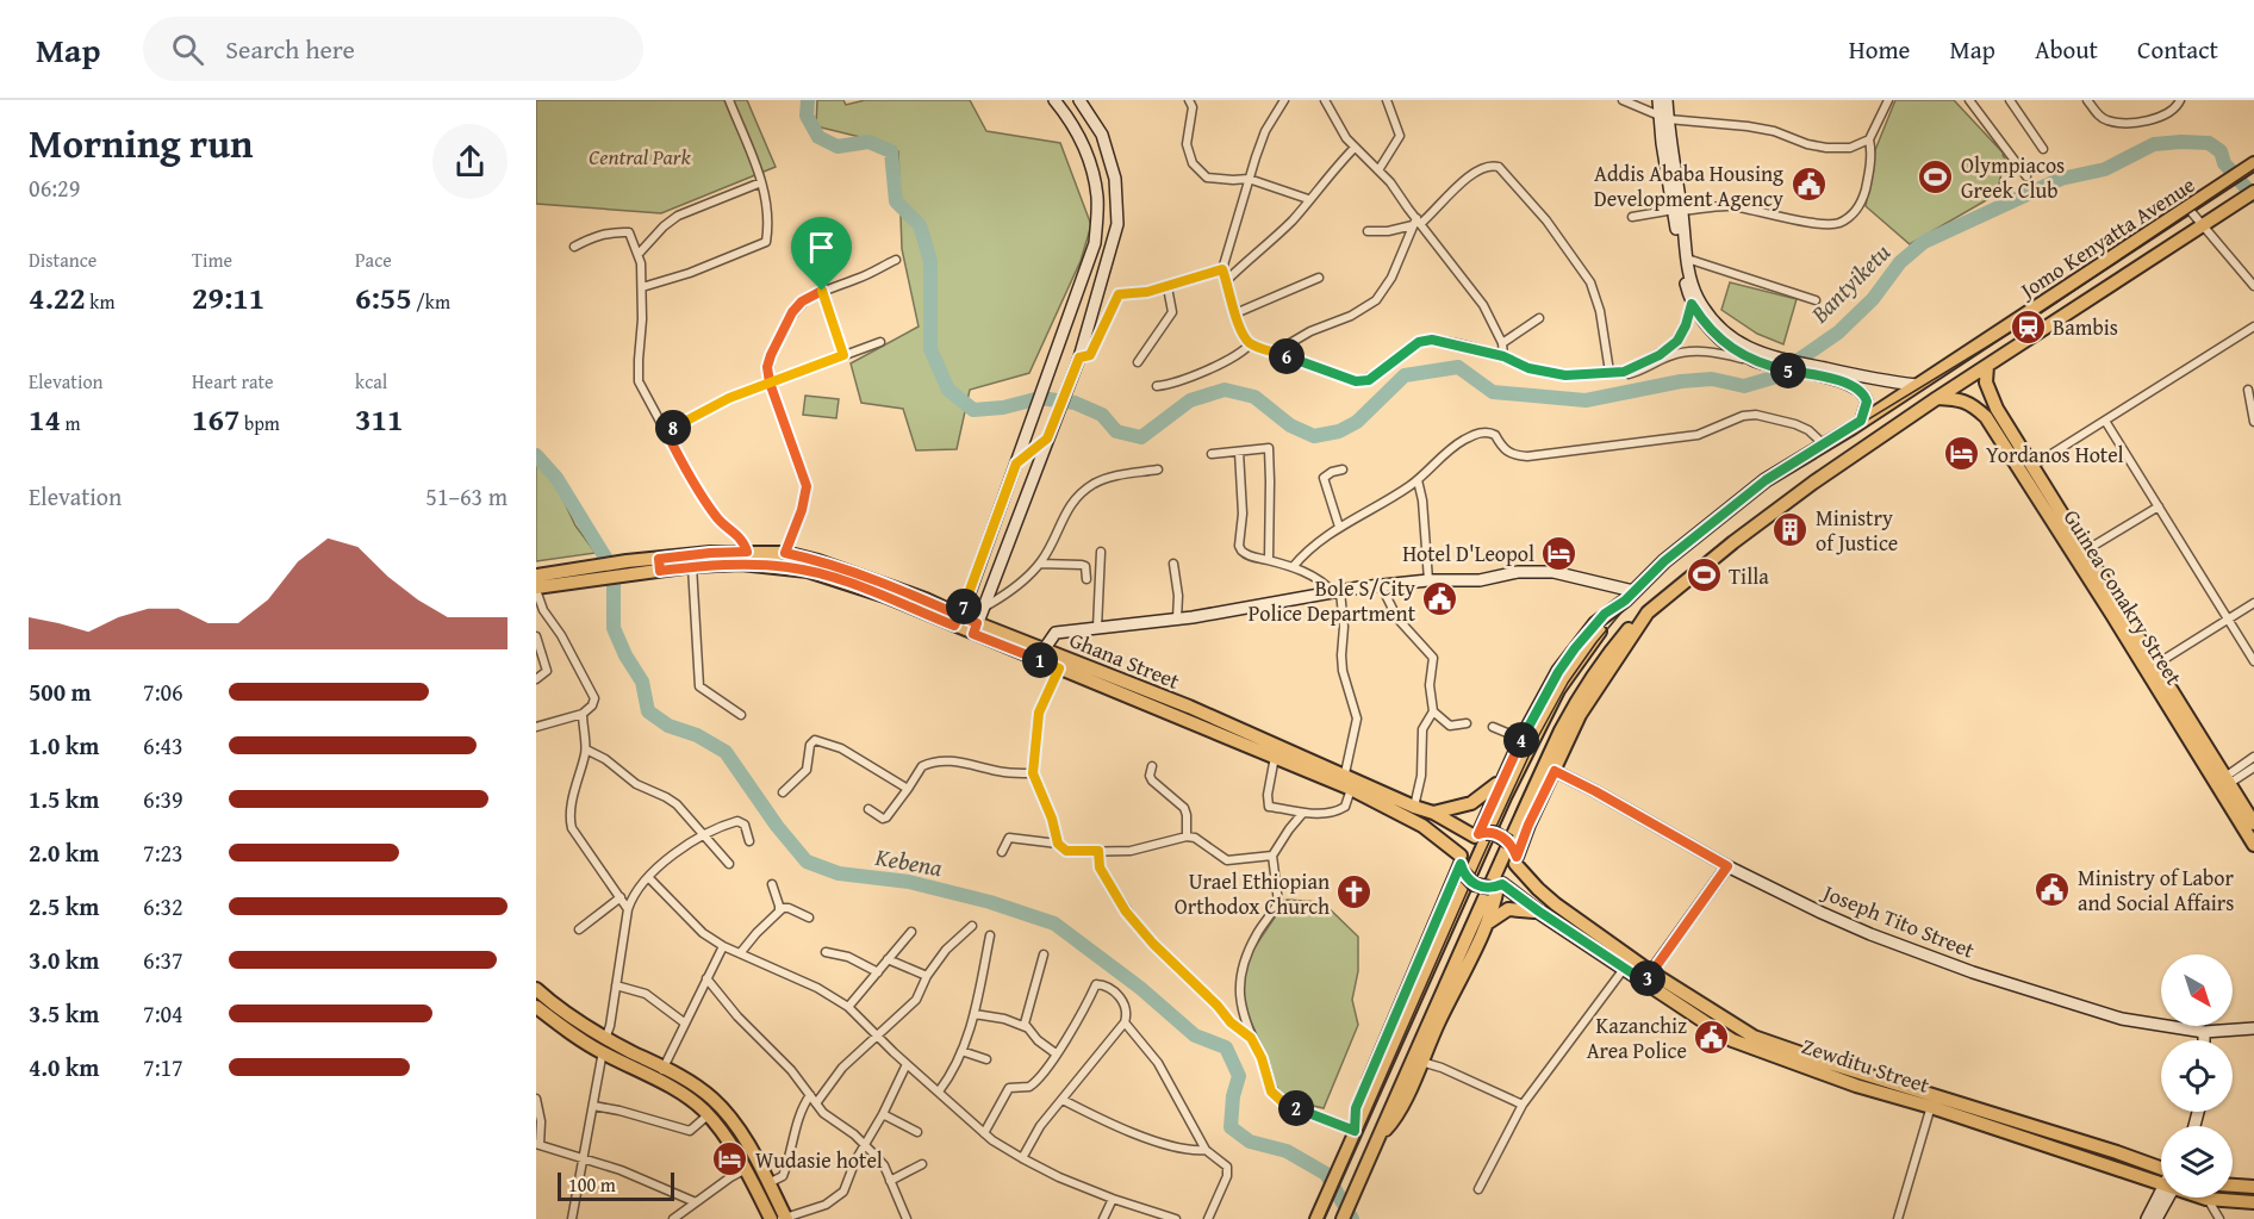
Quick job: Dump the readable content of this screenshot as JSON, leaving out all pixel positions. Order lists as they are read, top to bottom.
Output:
{
  "streets": {
    "main road": [
      "Jomo Kenyatta Avenue",
      "Guinea Conakry Street",
      "Ghana Street",
      "Joseph Tito Street",
      "Zewditu Street"
    ]
  },
  "crossings": [
    ["Jomo Kenyatta Avenue", "Guinea Conakry Street"],
    ["Jomo Kenyatta Avenue", "Ghana Street"],
    ["Jomo Kenyatta Avenue", "Joseph Tito Street"],
    ["Jomo Kenyatta Avenue", "Zewditu Street"],
    ["Ghana Street", "Zewditu Street"]
  ],
  "water": ["Bantyiketu", "Kebena"],
  "parks": ["Central Park"],
  "places": {
    "sports": ["Olympiacos Greek Club", "Tilla"],
    "public building": [
      "Addis Ababa Housing Development Agency",
      "Bole S/City Police Department",
      "Ministry of Labor and Social Affairs",
      "Kazanchiz Area Police"
    ],
    "station": ["Bambis"],
    "hotel": ["Yordanos Hotel", "Hotel D'Leopol", "Wudasie hotel"],
    "building": ["Ministry of Justice"],
    "church": ["Urael Ethiopian Orthodox Church"]
  },
  "scale_bar": "100 m",
  "north": "bottom right",
  "page": {
    "header": "Map",
    "search": "Search here",
    "nav": [
      "Home",
      "Map",
      "About",
      "Contact"
    ],
    "heading": ["Morning run", "06:29"],
    "stats": [
      ["Distance", "4.22 km"],
      ["Time", "29:11"],
      ["Pace", "6:55 /km"],
      ["Elevation", "14 m"],
      ["Heart rate", "167 bpm"],
      ["kcal", "311"]
    ],
    "pins": [
      "6",
      "5",
      "8",
      "7",
      "1",
      "4",
      "3",
      "2"
    ],
    "chart": ["Elevation", "51–63 m"],
    "list": [
      {
        "name": "500 m",
        "note": "7:06"
      },
      {
        "name": "1.0 km",
        "note": "6:43"
      },
      {
        "name": "1.5 km",
        "note": "6:39"
      },
      {
        "name": "2.0 km",
        "note": "7:23"
      },
      {
        "name": "2.5 km",
        "note": "6:32"
      },
      {
        "name": "3.0 km",
        "note": "6:37"
      },
      {
        "name": "3.5 km",
        "note": "7:04"
      },
      {
        "name": "4.0 km",
        "note": "7:17"
      }
    ],
    "scale": "100 m"
  }
}
